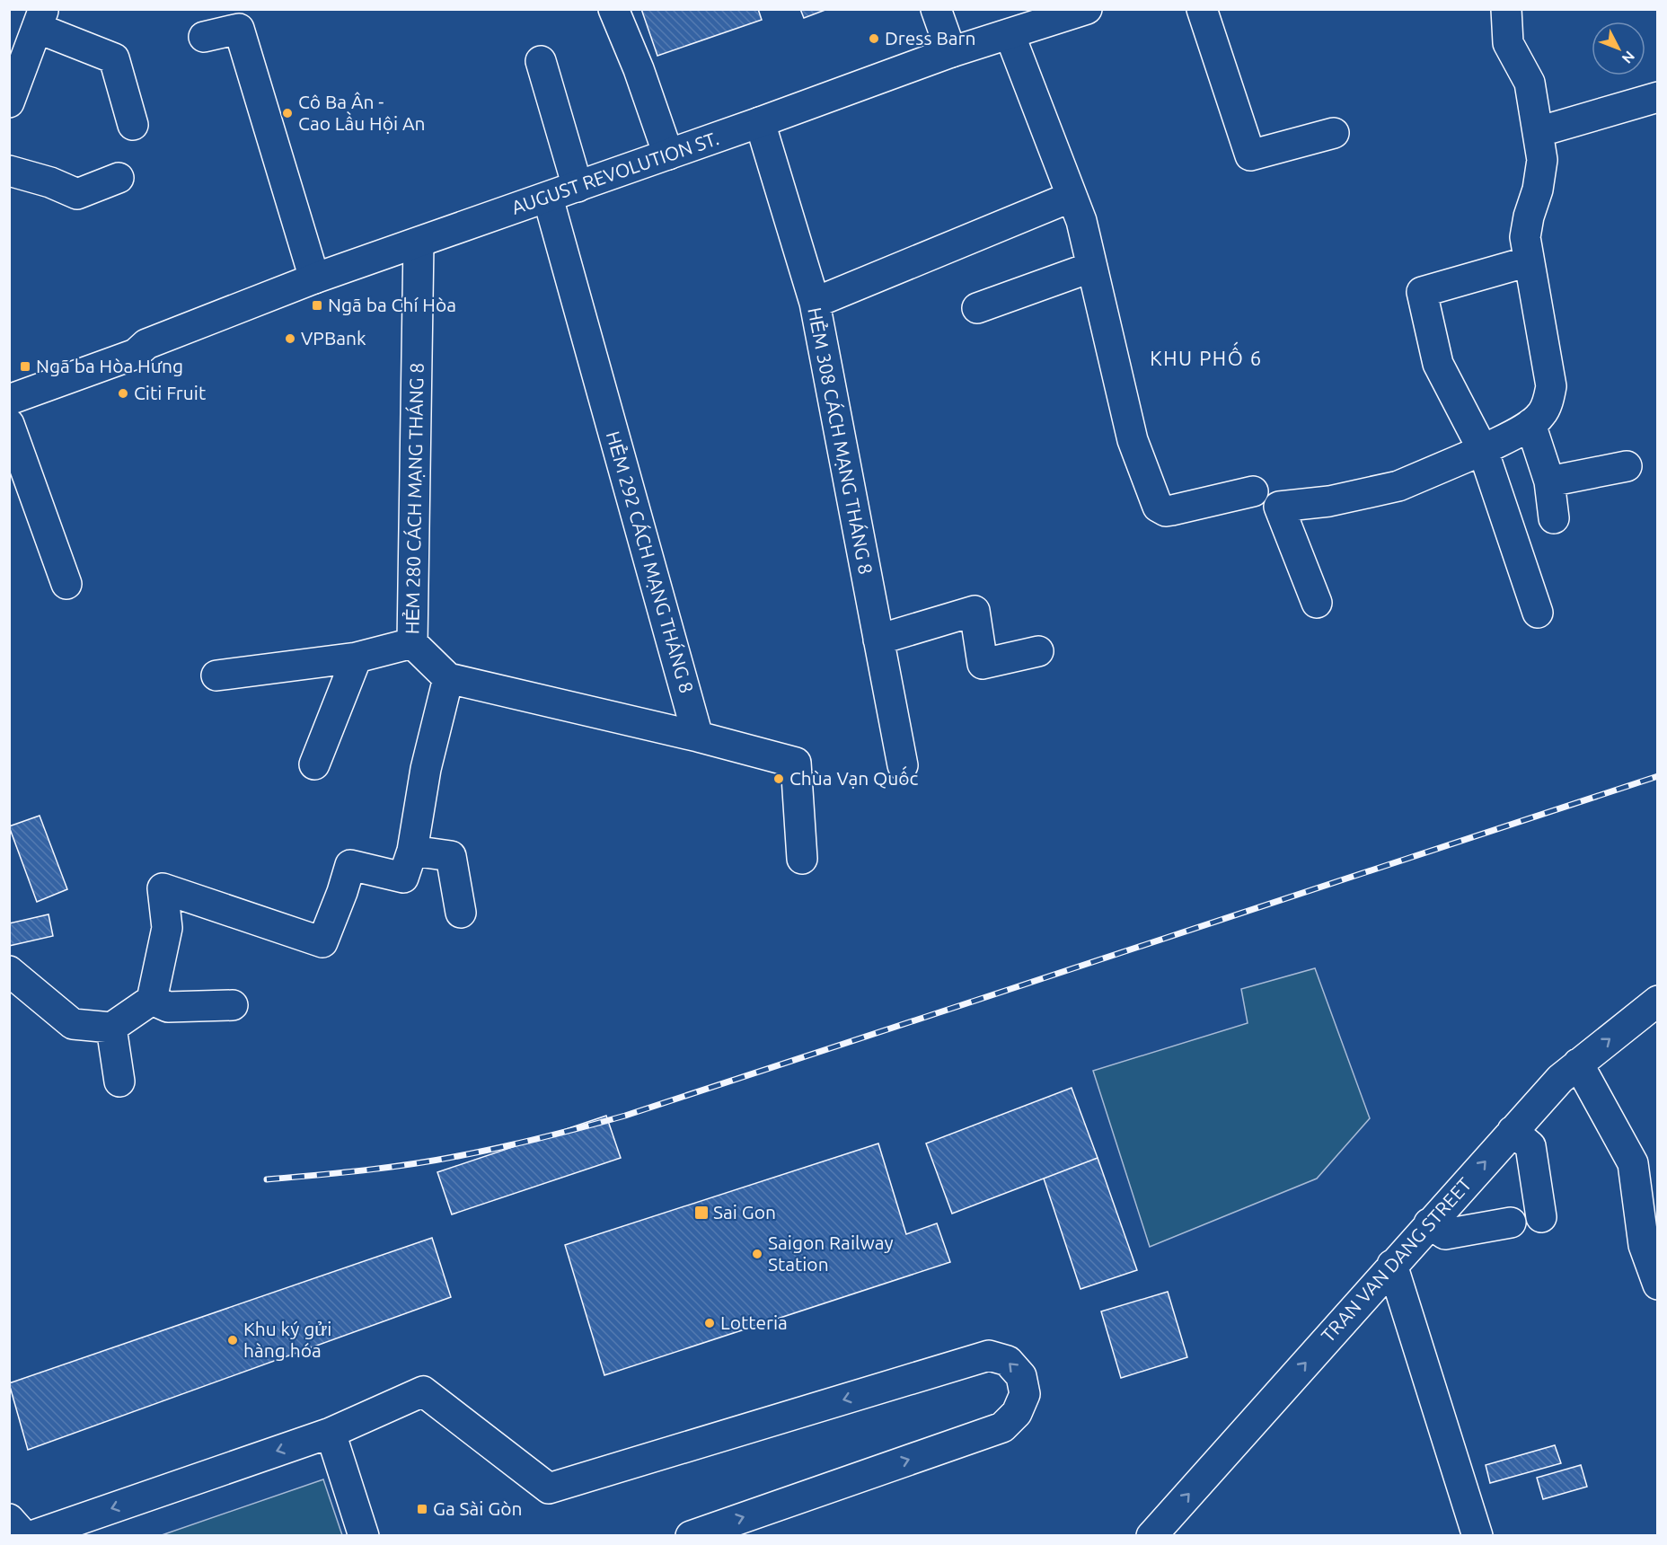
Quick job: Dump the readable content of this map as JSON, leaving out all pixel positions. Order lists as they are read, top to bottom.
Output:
{
  "streets": {
    "main road": [
      "AUGUST REVOLUTION ST.",
      "HẺM 308 CÁCH MẠNG THÁNG 8",
      "HẺM 280 CÁCH MẠNG THÁNG 8",
      "HẺM 292 CÁCH MẠNG THÁNG 8",
      "TRAN VAN DANG STREET"
    ]
  },
  "crossings": [
    ["AUGUST REVOLUTION ST.", "HẺM 308 CÁCH MẠNG THÁNG 8"],
    ["AUGUST REVOLUTION ST.", "HẺM 280 CÁCH MẠNG THÁNG 8"],
    ["AUGUST REVOLUTION ST.", "HẺM 292 CÁCH MẠNG THÁNG 8"]
  ],
  "one_way": ["TRAN VAN DANG STREET"],
  "districts": ["KHU PHỐ 6"],
  "places": {
    "other": [
      "Dress Barn",
      "Cô Ba Ân - Cao Lầu Hội An",
      "VPBank",
      "Citi Fruit",
      "Chùa Vạn Quốc",
      "Saigon Railway Station",
      "Lotteria",
      "Khu ký gửi hàng hóa"
    ],
    "transit": [
      "Ngã ba Chí Hòa",
      "Ngã ba Hòa Hưng",
      "Sai Gon",
      "Ga Sài Gòn"
    ]
  },
  "north": "bottom right"
}
